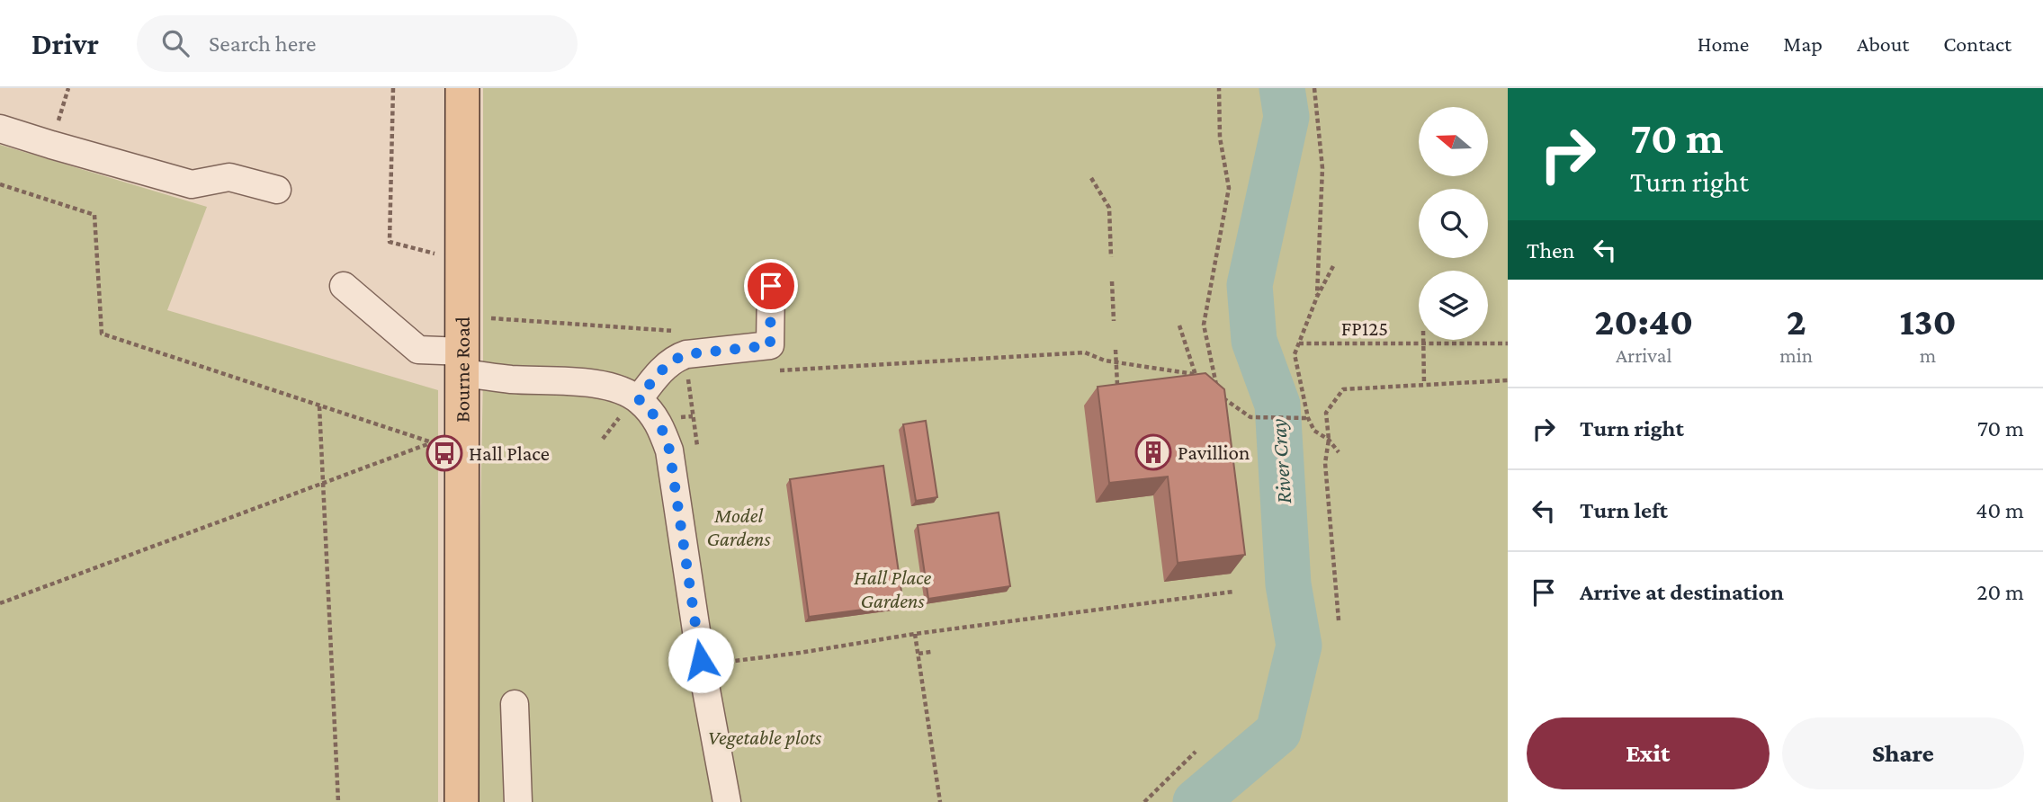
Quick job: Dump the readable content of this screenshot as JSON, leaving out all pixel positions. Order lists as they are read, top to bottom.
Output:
{
  "streets": {
    "main road": ["Bourne Road"],
    "path": ["FP125"]
  },
  "water": ["River Cray"],
  "parks": ["Model Gardens", "Hall Place Gardens", "Vegetable plots"],
  "places": {
    "building": ["Pavillion"],
    "bus stop": ["Hall Place"]
  },
  "north": "left",
  "page": {
    "header": "Drivr",
    "search": "Search here",
    "nav": [
      "Home",
      "Map",
      "About",
      "Contact"
    ],
    "turn": ["70 m", "Turn right"],
    "then": "Then",
    "eta": [
      "20:40",
      "Arrival",
      "2",
      "min",
      "130",
      "m"
    ],
    "list": [
      {
        "name": "Turn right",
        "value": "70 m"
      },
      {
        "name": "Turn left",
        "value": "40 m"
      },
      {
        "name": "Arrive at destination",
        "value": "20 m"
      }
    ],
    "buttons": ["Exit", "Share"]
  }
}
